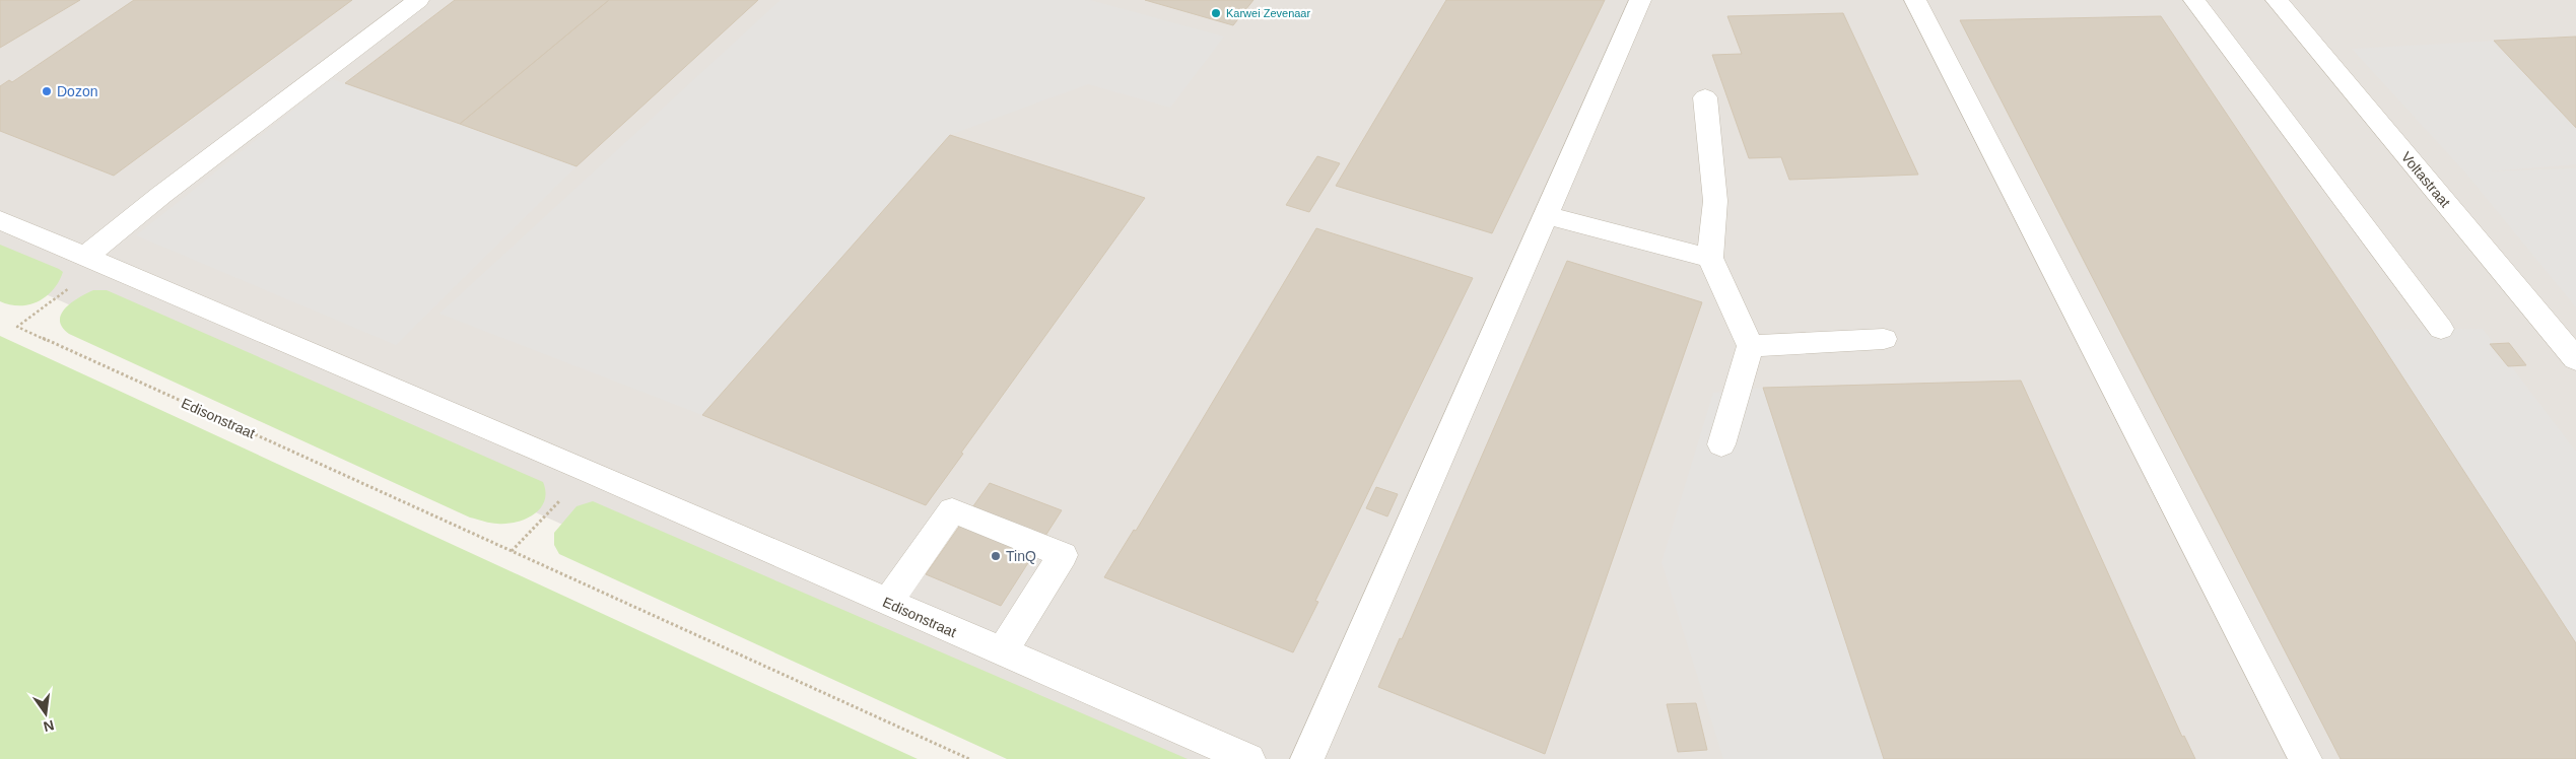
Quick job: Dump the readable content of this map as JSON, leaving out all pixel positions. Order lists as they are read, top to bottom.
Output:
{
  "streets": {
    "street": ["Voltastraat", "Edisonstraat"]
  },
  "places": ["Karwei Zevenaar", "Dozon", "TinQ"],
  "north": "bottom"
}
